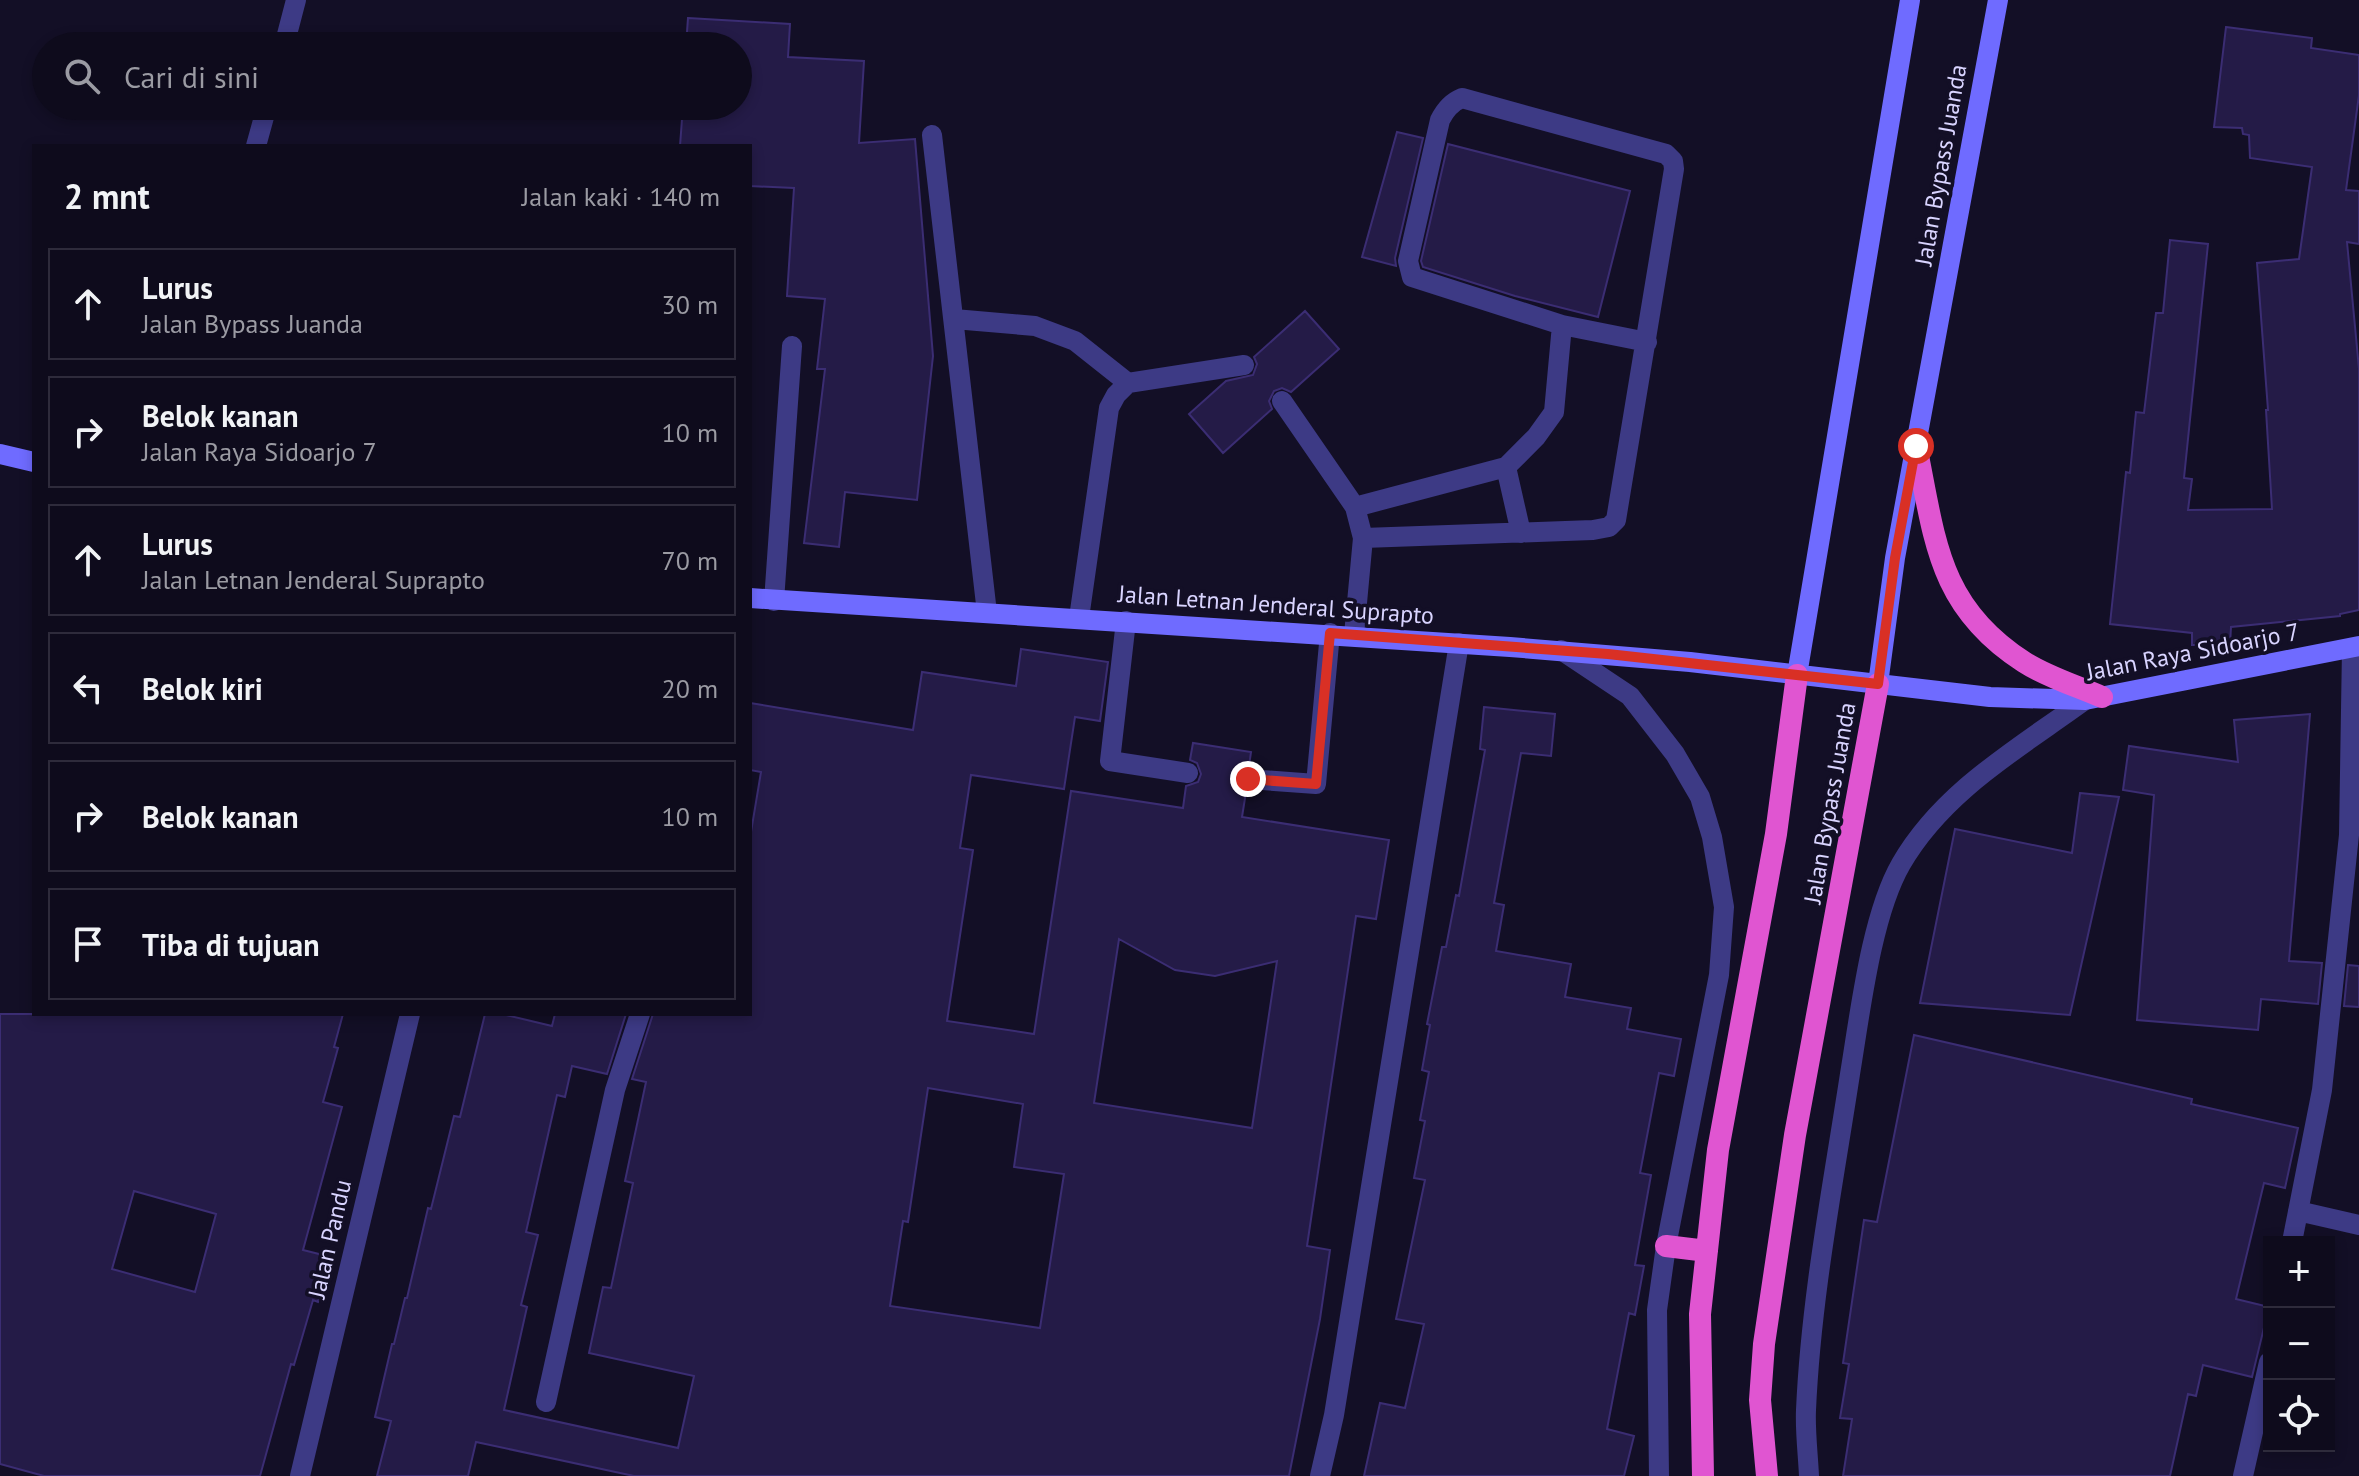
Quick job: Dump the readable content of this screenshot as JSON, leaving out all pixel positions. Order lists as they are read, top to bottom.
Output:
{
  "streets": {
    "highway": ["Jalan Bypass Juanda"],
    "main road": ["Jalan Letnan Jenderal Suprapto", "Jalan Raya Sidoarjo 7"],
    "street": ["Jalan Pandu"]
  },
  "crossings": [
    ["Jalan Bypass Juanda", "Jalan Letnan Jenderal Suprapto"],
    ["Jalan Bypass Juanda", "Jalan Raya Sidoarjo 7"],
    ["Jalan Letnan Jenderal Suprapto", "Jalan Raya Sidoarjo 7"]
  ],
  "page": {
    "search": "Cari di sini",
    "heading": ["2 mnt", "Jalan kaki · 140 m"],
    "list": [
      ["Lurus", "Jalan Bypass Juanda", "30 m"],
      ["Belok kanan", "Jalan Raya Sidoarjo 7", "10 m"],
      ["Lurus", "Jalan Letnan Jenderal Suprapto", "70 m"],
      ["Belok kiri", "20 m"],
      ["Belok kanan", "10 m"],
      "Tiba di tujuan"
    ],
    "map_buttons": ["+", "−"]
  }
}
